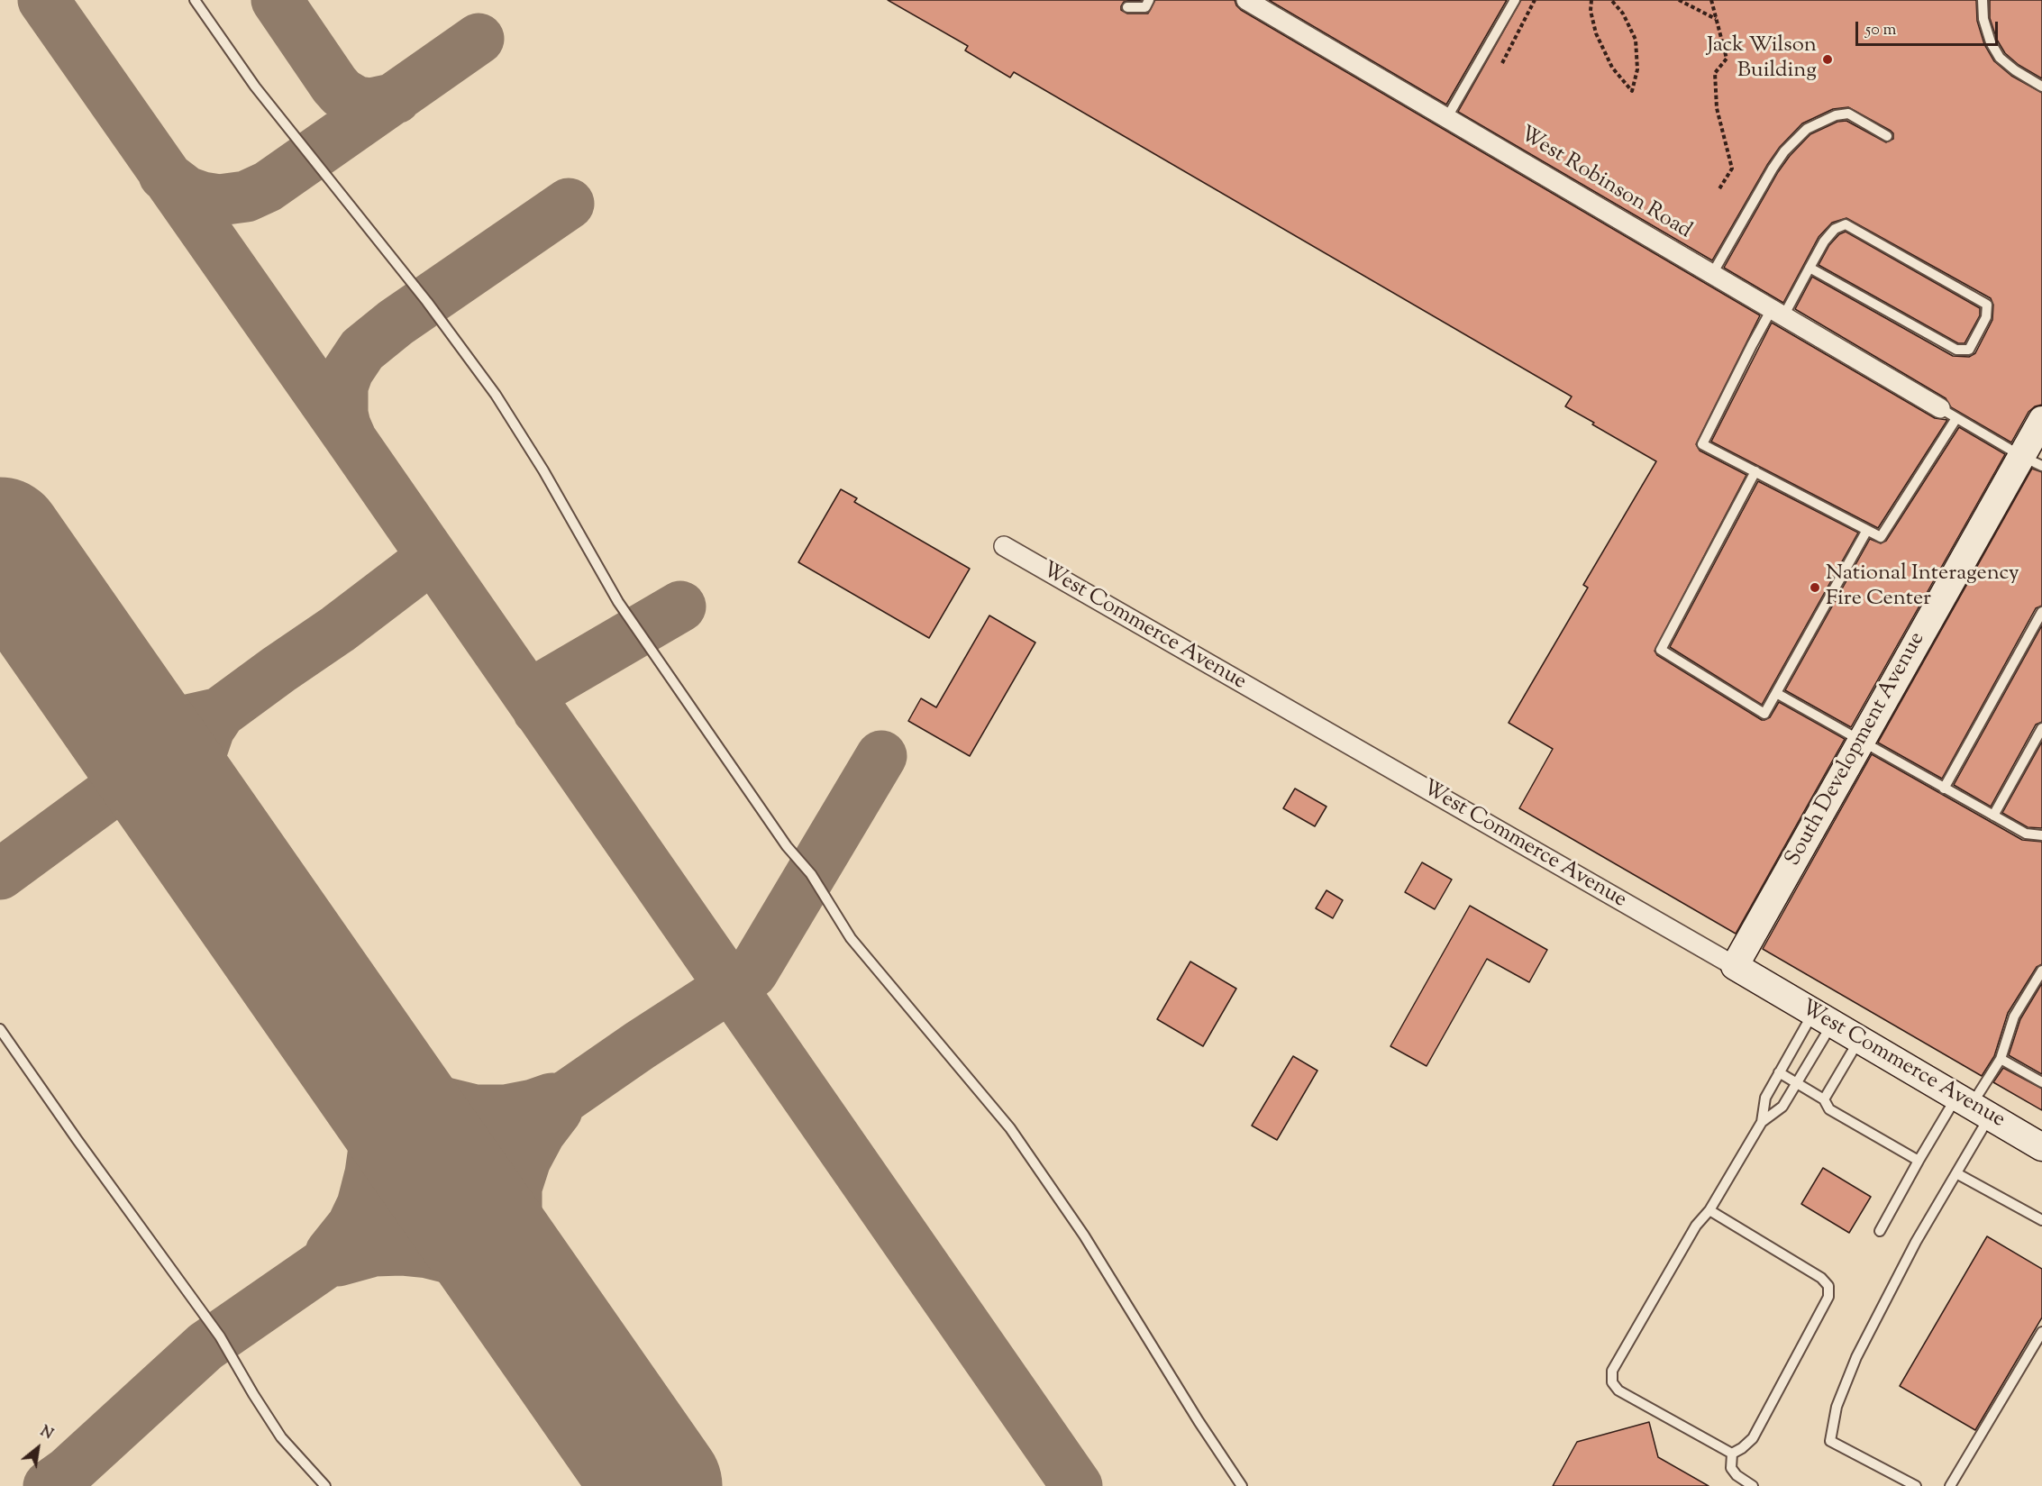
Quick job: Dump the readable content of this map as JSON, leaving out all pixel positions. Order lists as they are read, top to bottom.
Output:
{
  "streets": {
    "street": ["West Robinson Road", "West Commerce Avenue", "South Development Avenue"]
  },
  "crossings": [
    ["West Commerce Avenue", "South Development Avenue"]
  ],
  "places": ["Jack Wilson Building", "National Interagency Fire Center"],
  "scale_bar": "50 m",
  "north": "top right"
}
